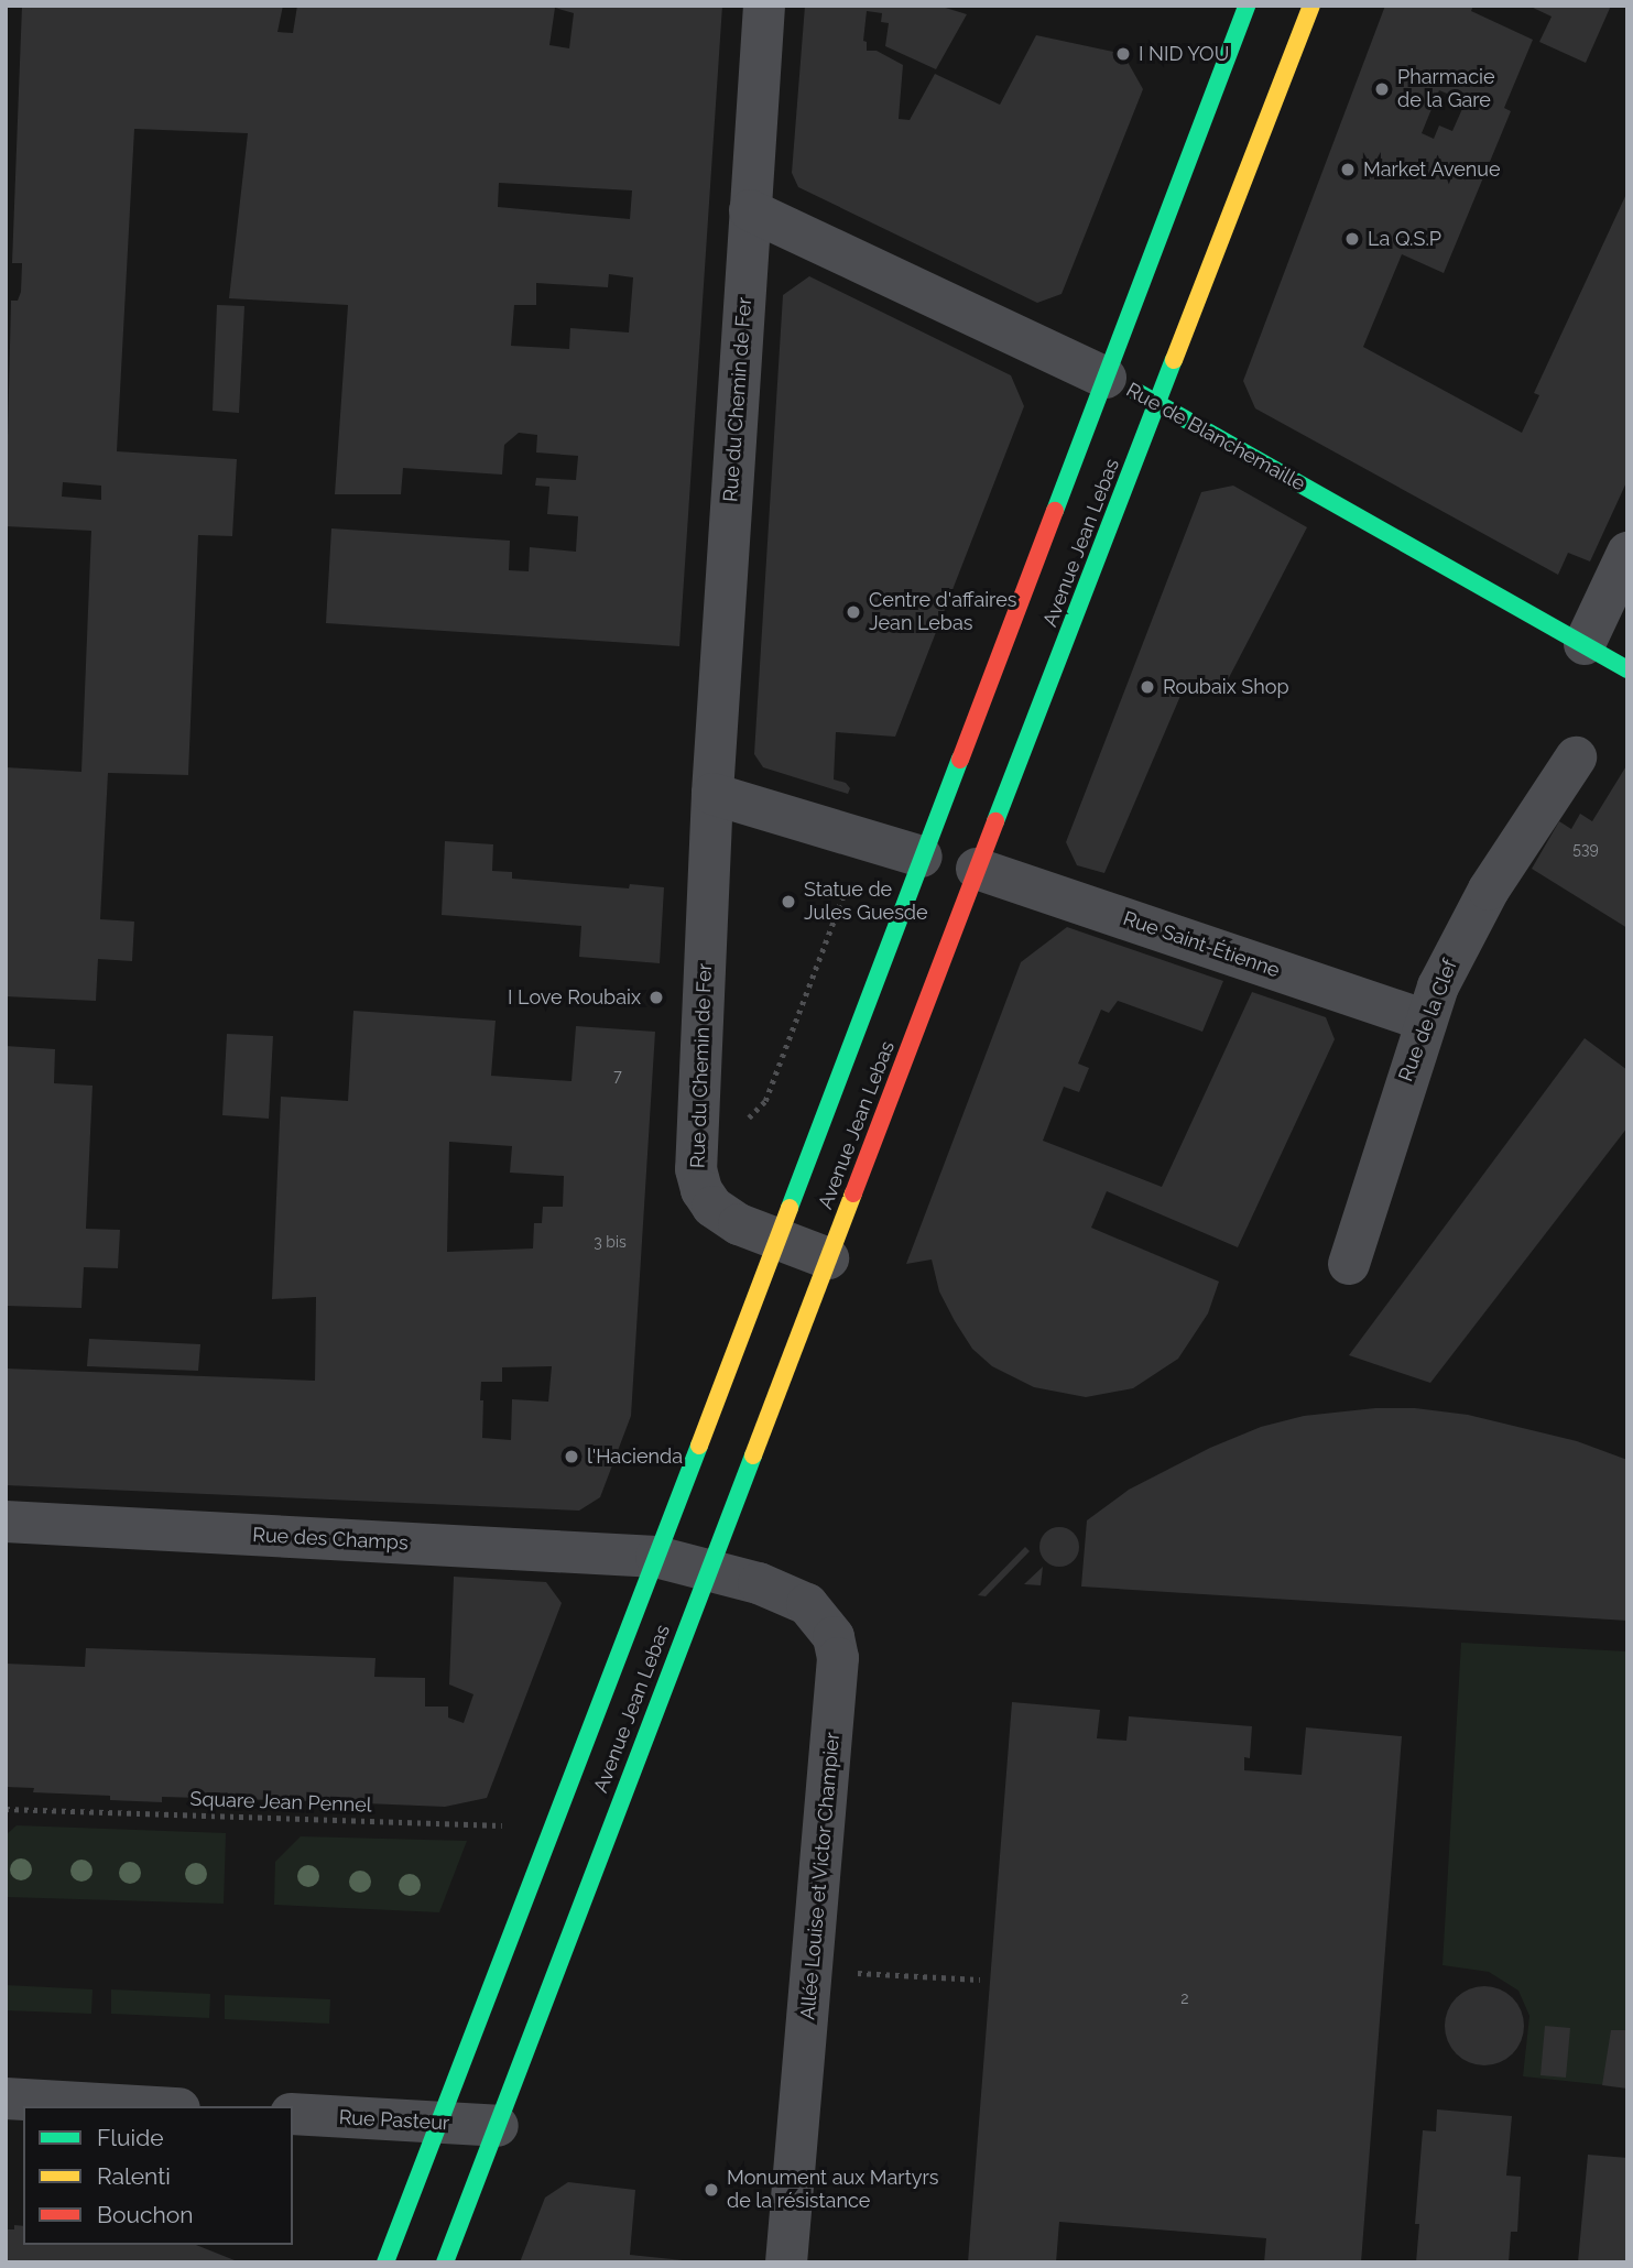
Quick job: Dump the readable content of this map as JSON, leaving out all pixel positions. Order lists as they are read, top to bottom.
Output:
{
  "streets": {
    "main road": ["Rue de Blanchemaille", "Avenue Jean Lebas"],
    "street": [
      "Rue du Chemin de Fer",
      "Rue Saint-Étienne",
      "Rue de la Clef",
      "Rue des Champs",
      "Allée Louise et Victor Champier",
      "Rue Pasteur"
    ],
    "path": ["Square Jean Pennel"]
  },
  "crossings": [
    ["Rue du Chemin de Fer", "Rue de Blanchemaille"],
    ["Rue du Chemin de Fer", "Avenue Jean Lebas"],
    ["Rue de Blanchemaille", "Avenue Jean Lebas"],
    ["Avenue Jean Lebas", "Rue Saint-Étienne"],
    ["Avenue Jean Lebas", "Rue des Champs"],
    ["Avenue Jean Lebas", "Square Jean Pennel"],
    ["Avenue Jean Lebas", "Allée Louise et Victor Champier"],
    ["Avenue Jean Lebas", "Rue Pasteur"],
    ["Rue Saint-Étienne", "Rue de la Clef"],
    ["Rue des Champs", "Allée Louise et Victor Champier"]
  ],
  "places": [
    "I NID YOU",
    "Pharmacie de la Gare",
    "Market Avenue",
    "La Q.S.P",
    "Centre d'affaires Jean Lebas",
    "Roubaix Shop",
    "Statue de Jules Guesde",
    "I Love Roubaix",
    "l'Hacienda",
    "Monument aux Martyrs de la résistance"
  ],
  "house_numbers": [
    "539",
    "7",
    "3 bis",
    "2"
  ],
  "legend": ["Fluide", "Ralenti", "Bouchon"]
}
